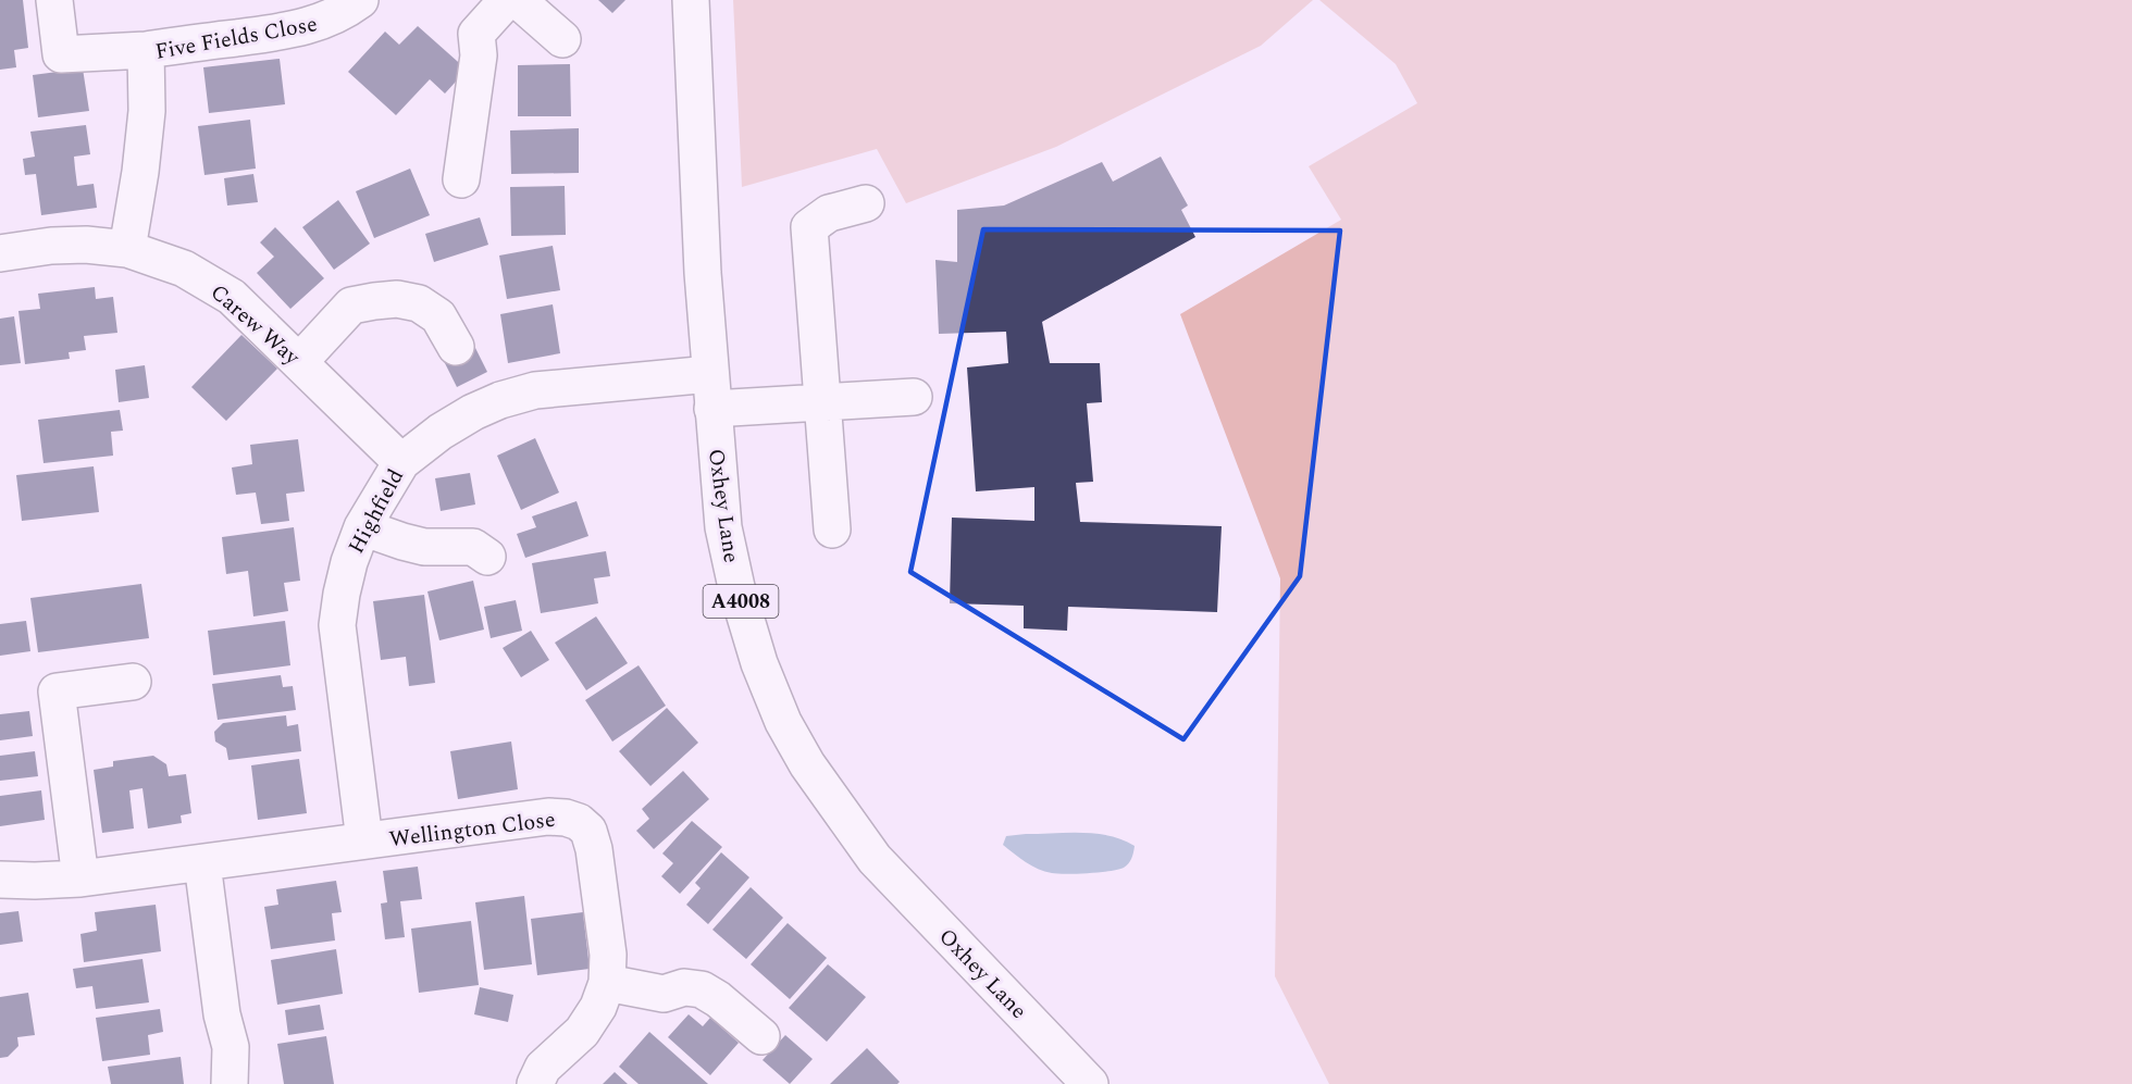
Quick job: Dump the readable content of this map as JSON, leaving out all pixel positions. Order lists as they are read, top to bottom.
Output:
{
  "streets": {
    "street": [
      "Five Fields Close",
      "Carew Way",
      "Oxhey Lane",
      "Highfield",
      "A4008",
      "Wellington Close"
    ]
  },
  "crossings": [
    ["Five Fields Close", "Carew Way"],
    ["Carew Way", "Highfield"],
    ["Oxhey Lane", "Highfield"],
    ["Highfield", "Wellington Close"]
  ]
}
